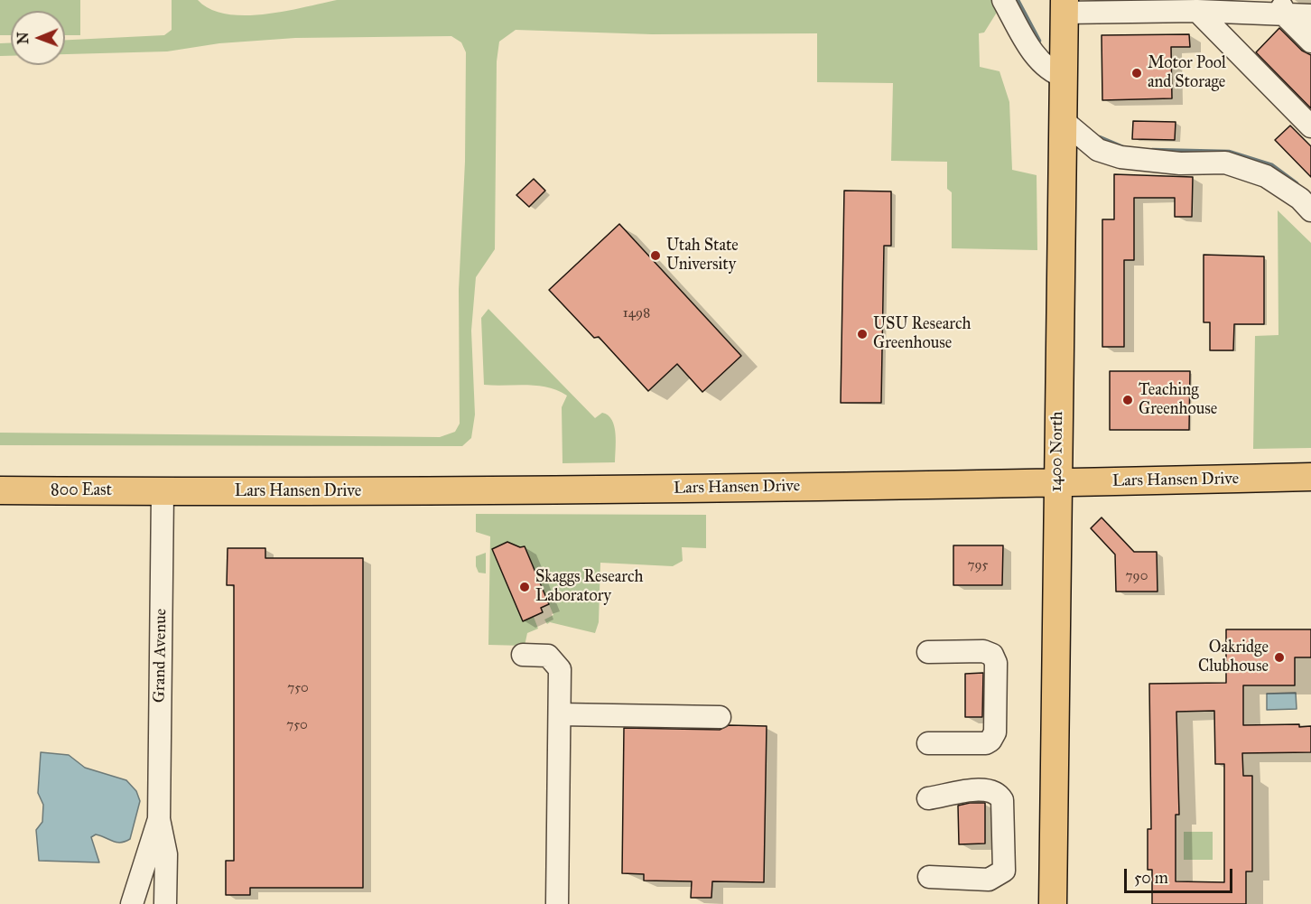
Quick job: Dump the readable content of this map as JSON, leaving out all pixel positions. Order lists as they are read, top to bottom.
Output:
{
  "streets": {
    "main road": ["1400 North", "Lars Hansen Drive", "800 East"],
    "street": ["Grand Avenue"]
  },
  "crossings": [
    ["1400 North", "Lars Hansen Drive"],
    ["Lars Hansen Drive", "800 East"],
    ["Lars Hansen Drive", "Grand Avenue"],
    ["800 East", "Grand Avenue"]
  ],
  "places": [
    "Motor Pool and Storage",
    "Utah State University",
    "USU Research Greenhouse",
    "Teaching Greenhouse",
    "Skaggs Research Laboratory",
    "Oakridge Clubhouse"
  ],
  "house_numbers": [
    "1498",
    "795",
    "790",
    "750",
    "750"
  ],
  "scale_bar": "50 m",
  "north": "left"
}
